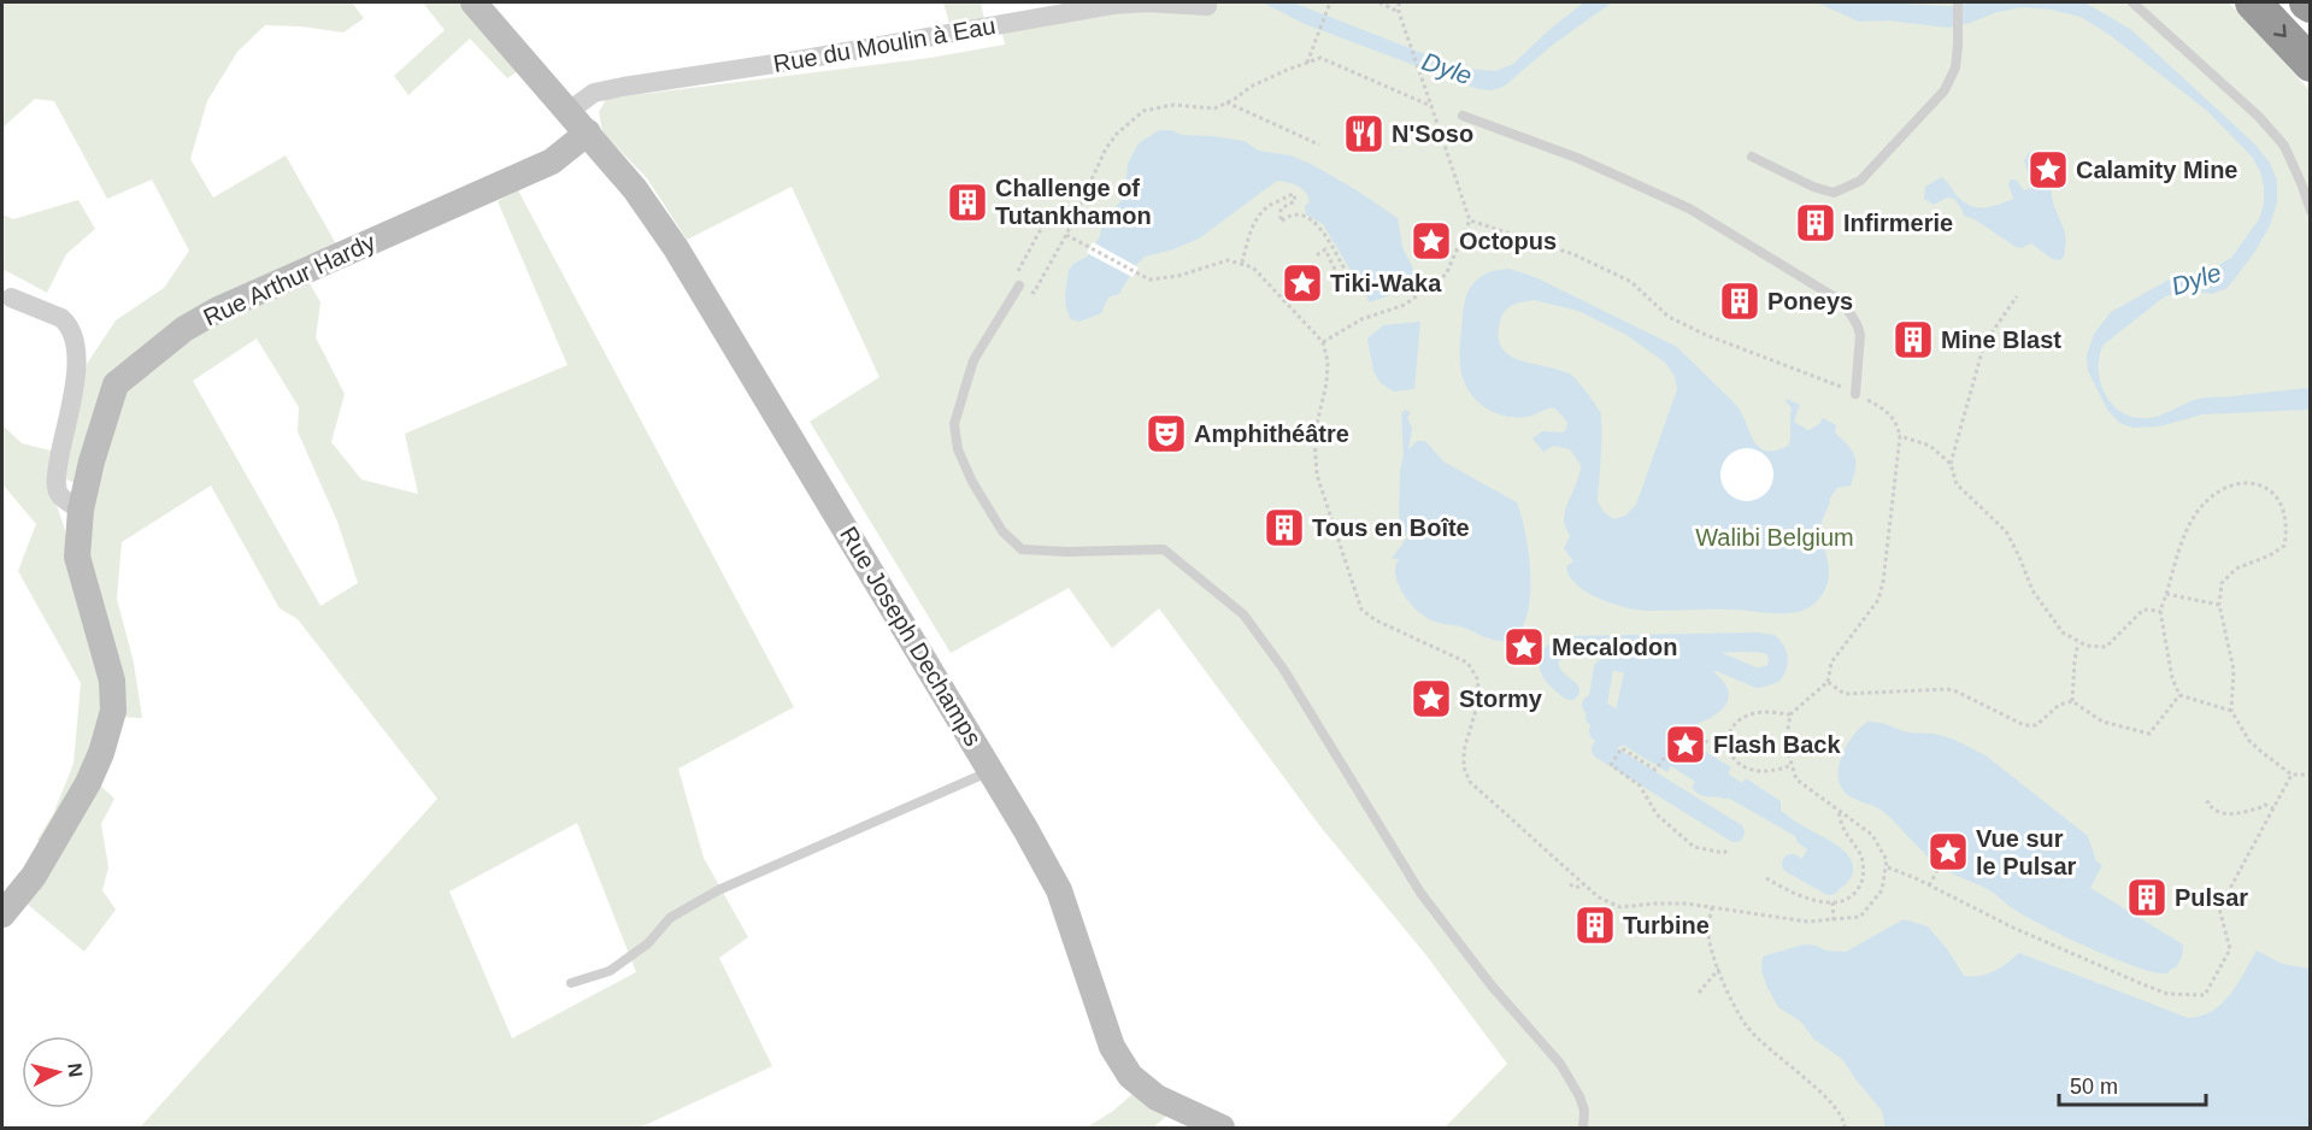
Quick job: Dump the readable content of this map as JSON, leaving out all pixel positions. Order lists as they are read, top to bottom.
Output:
{
  "streets": {
    "street": ["Rue du Moulin à Eau", "Rue Arthur Hardy", "Rue Joseph Dechamps"]
  },
  "crossings": [
    ["Rue du Moulin à Eau", "Rue Joseph Dechamps"],
    ["Rue Arthur Hardy", "Rue Joseph Dechamps"]
  ],
  "water": ["Dyle"],
  "parks": ["Walibi Belgium"],
  "places": {
    "restaurant": ["N'Soso"],
    "place": [
      "Calamity Mine",
      "Octopus",
      "Tiki-Waka",
      "Mecalodon",
      "Stormy",
      "Flash Back",
      "Vue sur le Pulsar"
    ],
    "building": [
      "Challenge of Tutankhamon",
      "Infirmerie",
      "Poneys",
      "Mine Blast",
      "Tous en Boîte",
      "Pulsar",
      "Turbine"
    ],
    "theatre": ["Amphithéâtre"]
  },
  "scale_bar": "50 m",
  "north": "right"
}
